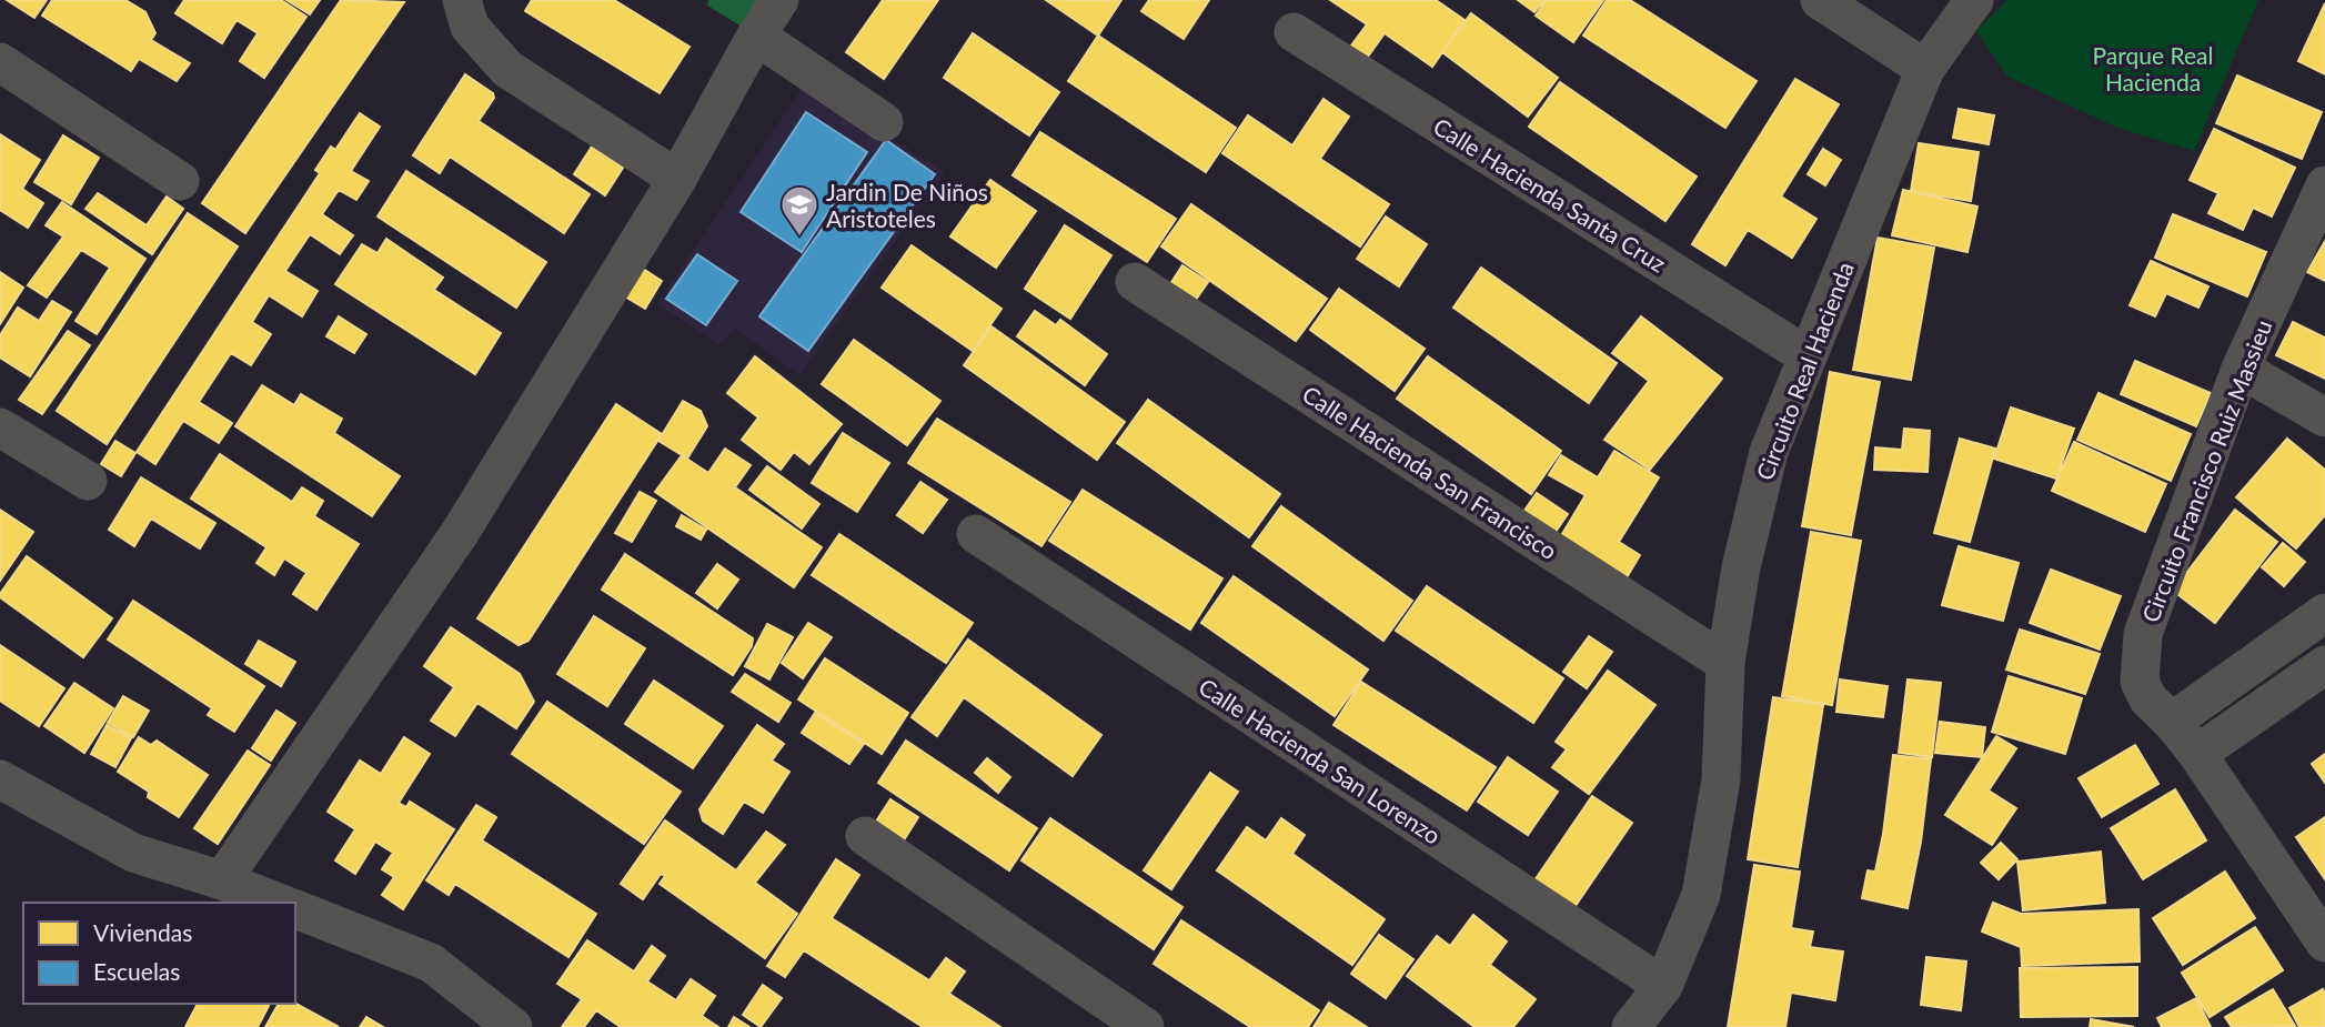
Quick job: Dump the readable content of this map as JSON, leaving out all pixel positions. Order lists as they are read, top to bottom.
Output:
{
  "streets": {
    "street": [
      "Calle Hacienda Santa Cruz",
      "Circuito Real Hacienda",
      "Circuito Francisco Ruiz Massieu",
      "Calle Hacienda San Francisco",
      "Calle Hacienda San Lorenzo"
    ]
  },
  "crossings": [
    ["Calle Hacienda Santa Cruz", "Circuito Real Hacienda"],
    ["Circuito Real Hacienda", "Calle Hacienda San Francisco"],
    ["Circuito Real Hacienda", "Calle Hacienda San Lorenzo"]
  ],
  "parks": ["Parque Real Hacienda"],
  "places": {
    "school or university": ["Jardin De Niños Aristoteles"]
  },
  "legend": ["Viviendas", "Escuelas"]
}
